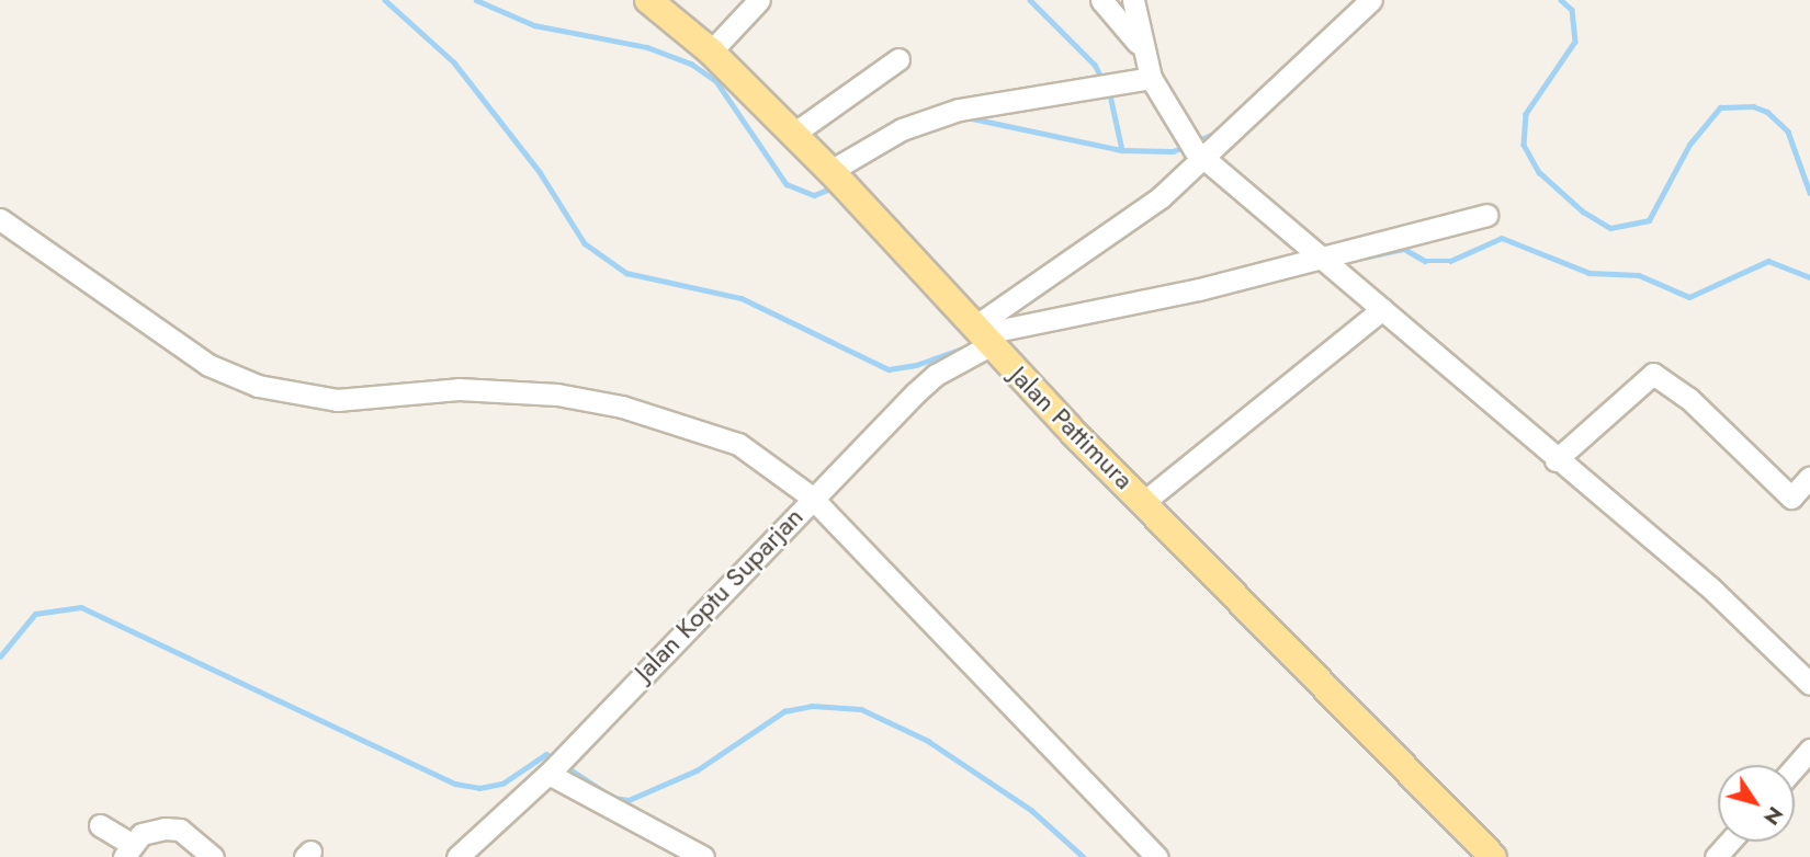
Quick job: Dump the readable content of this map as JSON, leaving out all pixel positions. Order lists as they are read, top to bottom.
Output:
{
  "streets": {
    "main road": ["Jalan Pattimura"],
    "street": ["Jalan Koptu Suparjan"]
  },
  "crossings": [
    ["Jalan Pattimura", "Jalan Koptu Suparjan"]
  ],
  "north": "bottom right"
}
